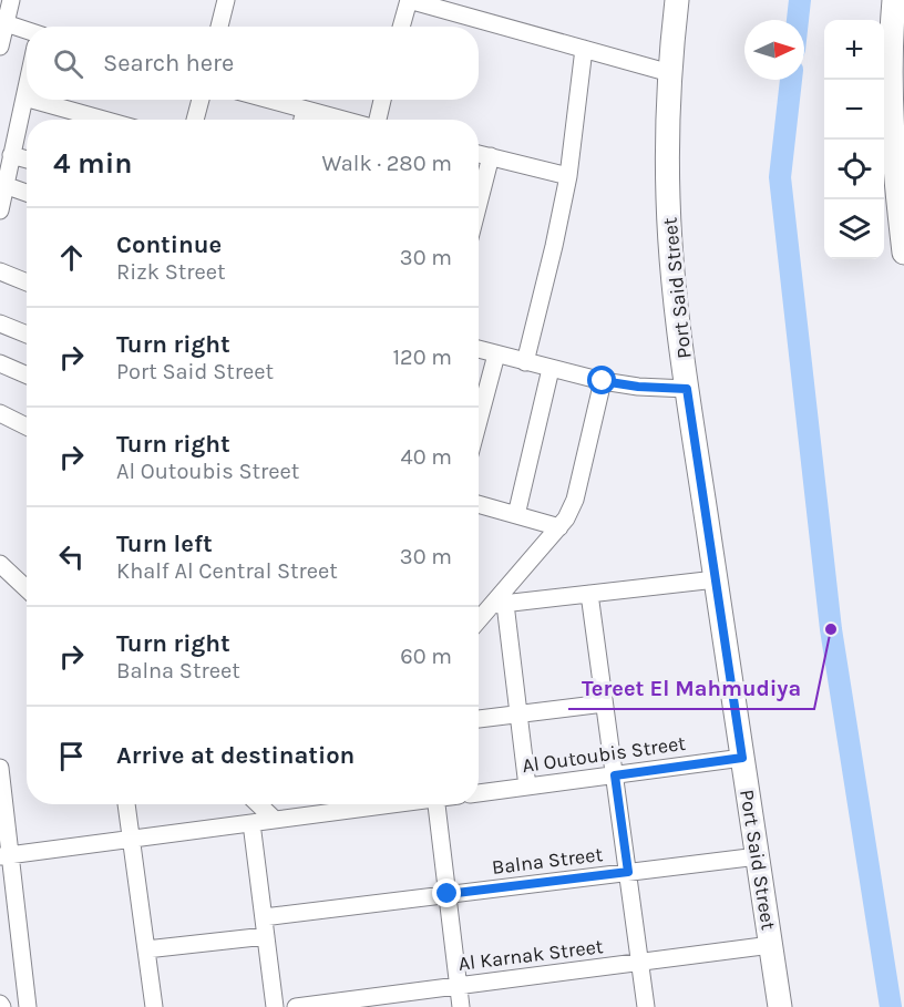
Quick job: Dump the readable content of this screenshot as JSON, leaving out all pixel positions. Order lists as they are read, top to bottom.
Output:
{
  "streets": {
    "main road": ["Port Said Street"],
    "street": ["Al Outoubis Street", "Balna Street", "Al Karnak Street"]
  },
  "crossings": [
    ["Port Said Street", "Al Outoubis Street"],
    ["Port Said Street", "Balna Street"],
    ["Port Said Street", "Al Karnak Street"]
  ],
  "places": ["Tereet El Mahmudiya"],
  "north": "right",
  "page": {
    "map_buttons": ["+", "−"],
    "search": "Search here",
    "heading": ["4 min", "Walk · 280 m"],
    "list": [
      ["Continue", "Rizk Street", "30 m"],
      ["Turn right", "Port Said Street", "120 m"],
      ["Turn right", "Al Outoubis Street", "40 m"],
      ["Turn left", "Khalf Al Central Street", "30 m"],
      ["Turn right", "Balna Street", "60 m"],
      "Arrive at destination"
    ]
  }
}
